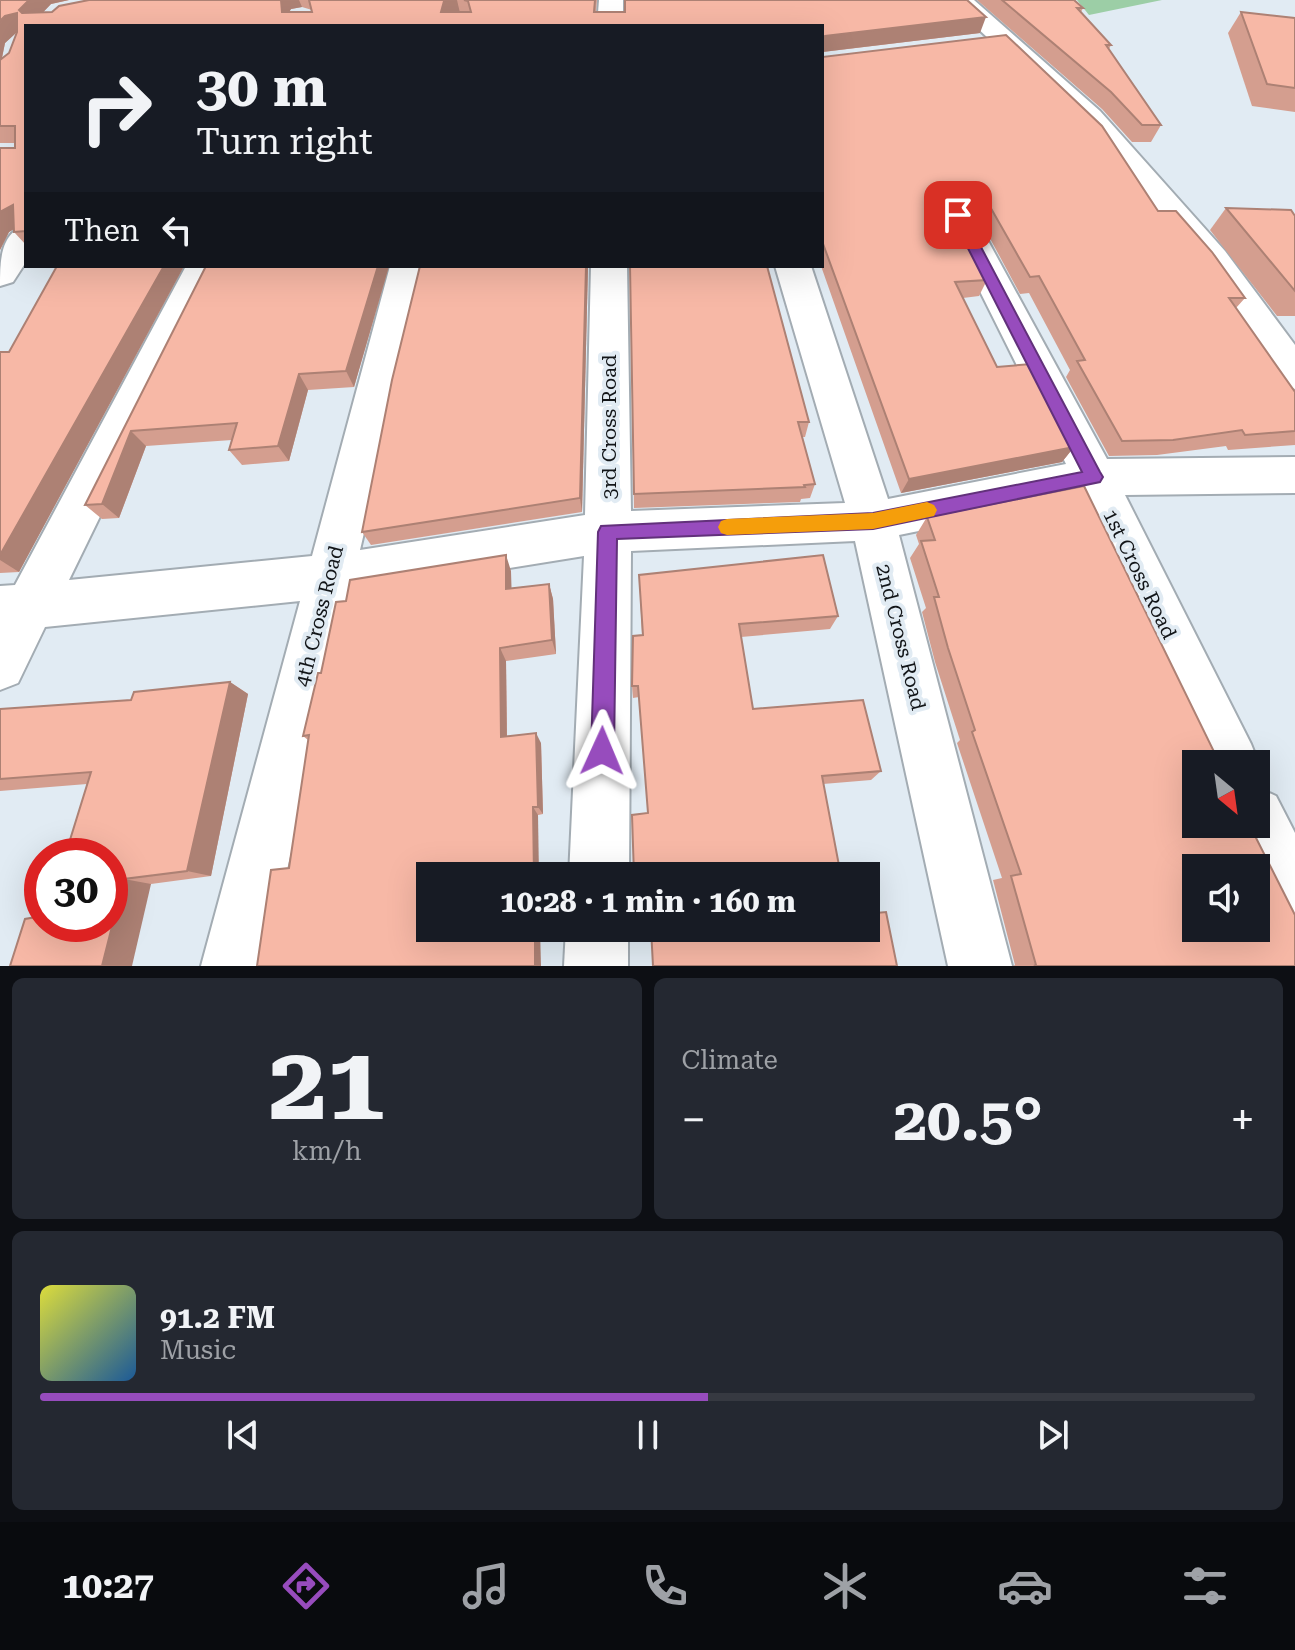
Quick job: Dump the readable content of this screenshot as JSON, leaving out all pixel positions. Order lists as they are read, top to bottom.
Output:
{
  "streets": {
    "street": [
      "3rd Cross Road",
      "1st Cross Road",
      "4th Cross Road",
      "2nd Cross Road"
    ]
  },
  "north": "bottom right",
  "page": {
    "turn": ["30 m", "Turn right"],
    "then": "Then",
    "limit": "30",
    "trip": "10:28 · 1 min · 160 m",
    "tile": [
      ["21", "km/h"],
      "Climate"
    ],
    "heat": ["−", "20.5°", "+"],
    "song": ["91.2 FM", "Music"],
    "tabs": "10:27"
  }
}
